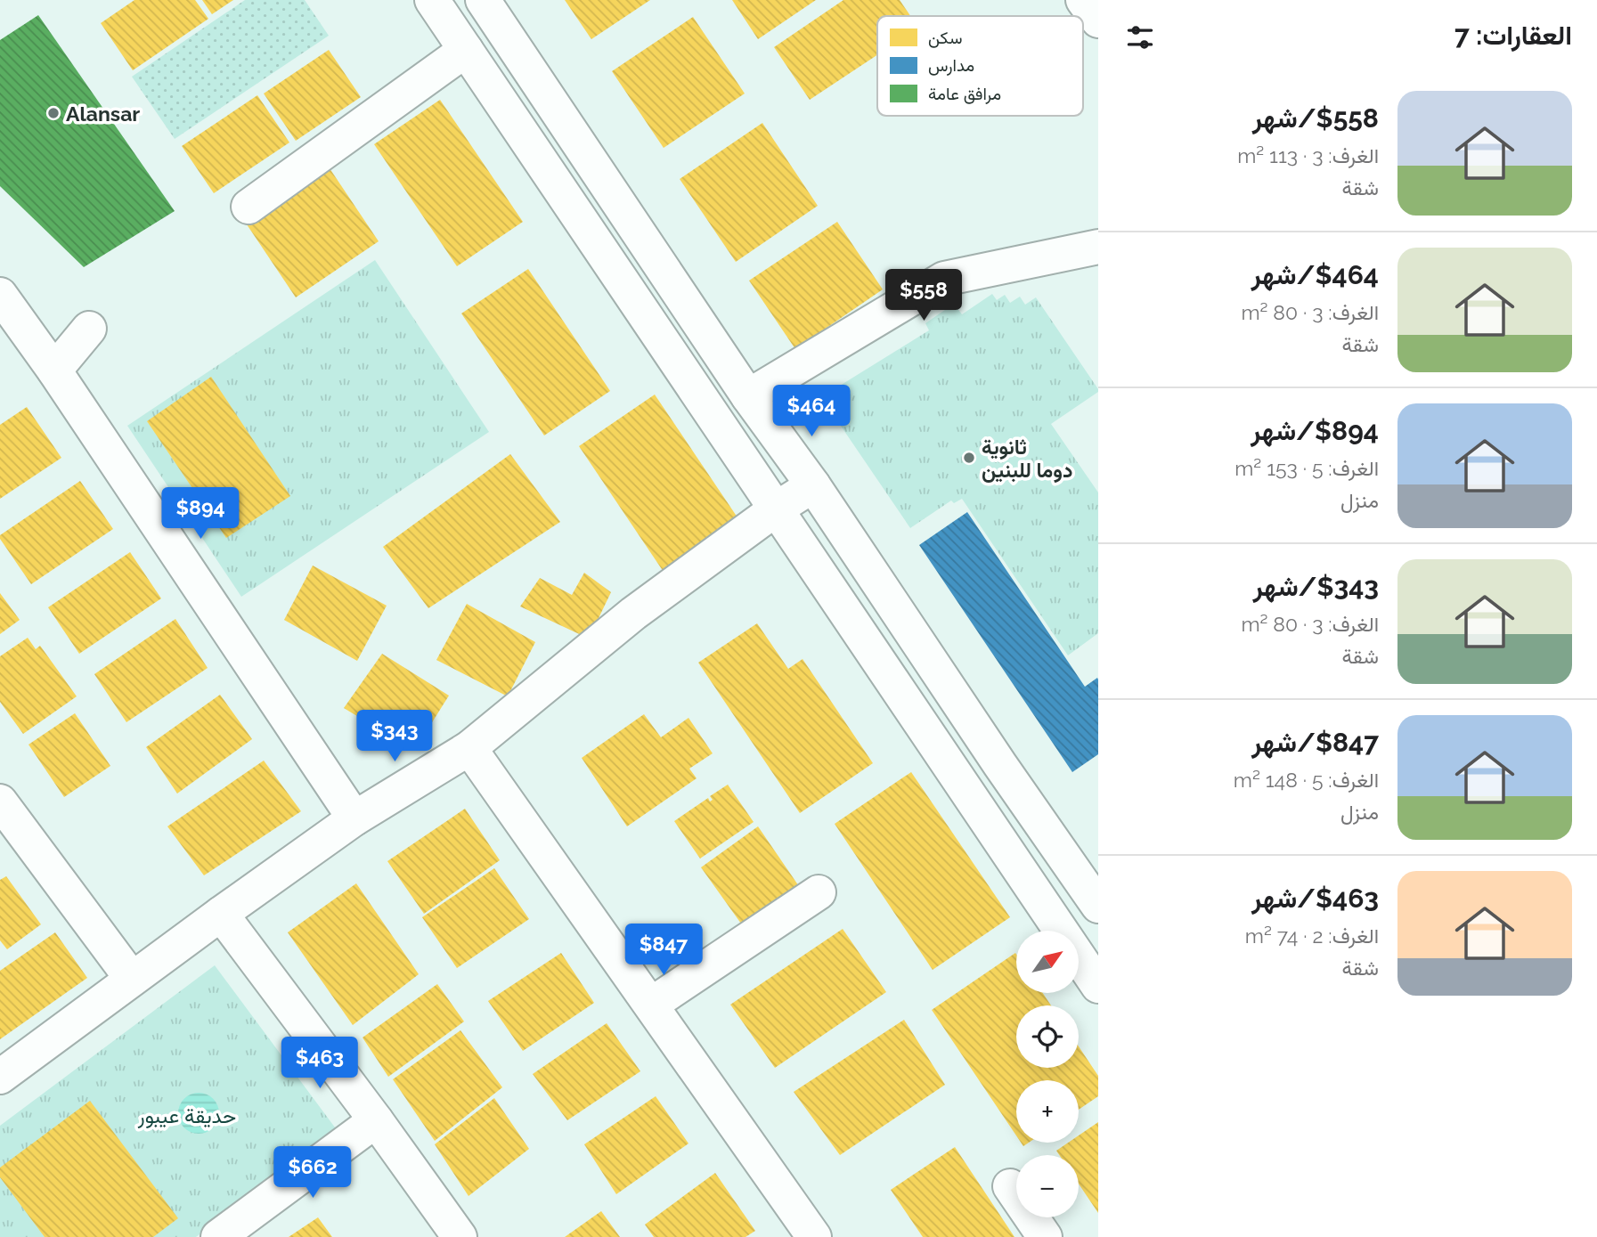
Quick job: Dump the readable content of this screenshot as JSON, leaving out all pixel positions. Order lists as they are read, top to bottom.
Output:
{
  "parks": ["حديقة عيبور"],
  "places": ["Alansar", "ثانوية دوما للبنين"],
  "legend": ["سكن", "مدارس", "مرافق عامة"],
  "north": "top right",
  "page": {
    "heading": "العقارات: 7",
    "list": [
      {
        "name": "$558/شهر",
        "note": "الغرف: 3 · 113 m² · شقة"
      },
      {
        "name": "$464/شهر",
        "note": "الغرف: 3 · 80 m² · شقة"
      },
      {
        "name": "$894/شهر",
        "note": "الغرف: 5 · 153 m² · منزل"
      },
      {
        "name": "$343/شهر",
        "note": "الغرف: 3 · 80 m² · شقة"
      },
      {
        "name": "$847/شهر",
        "note": "الغرف: 5 · 148 m² · منزل"
      },
      {
        "name": "$463/شهر",
        "note": "الغرف: 2 · 74 m² · شقة"
      }
    ],
    "price": [
      "$558",
      "$464",
      "$894",
      "$343",
      "$847",
      "$463",
      "$662"
    ],
    "map_buttons": ["+", "−"]
  }
}
